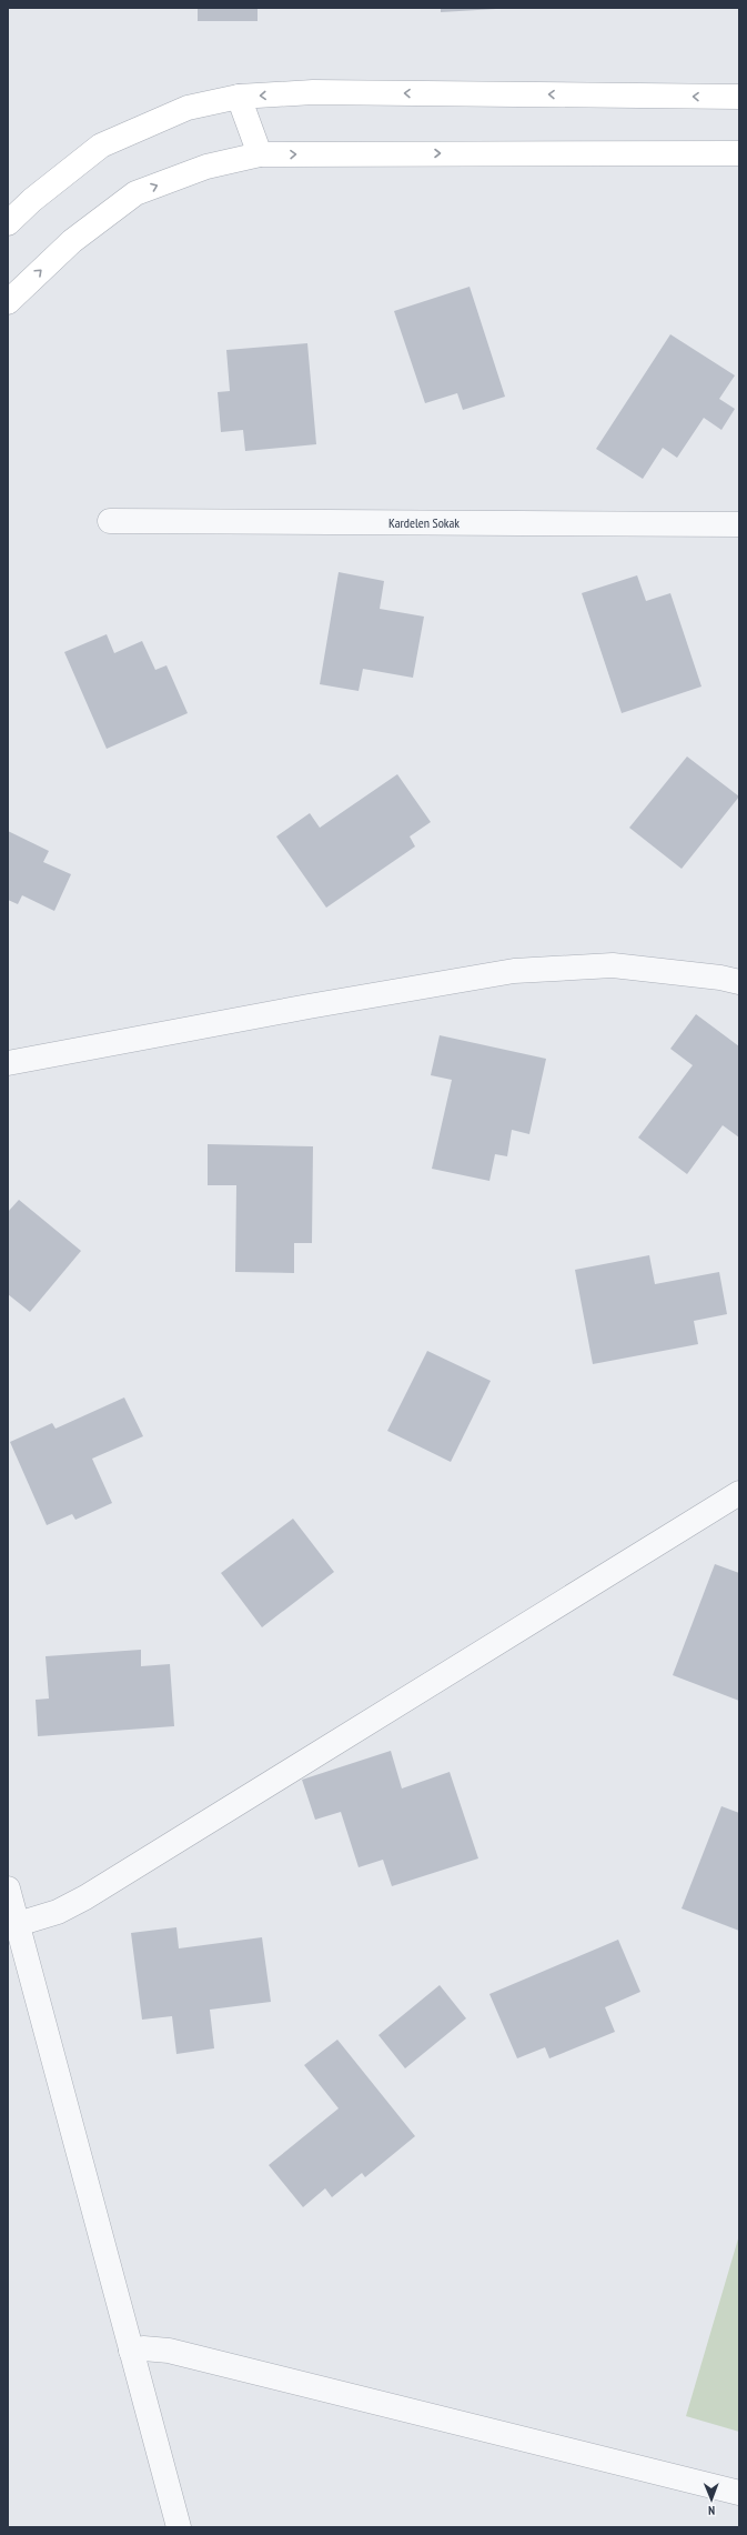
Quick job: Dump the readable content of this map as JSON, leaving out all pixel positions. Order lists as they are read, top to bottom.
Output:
{
  "streets": {
    "street": ["Kardelen Sokak"]
  },
  "north": "bottom"
}
